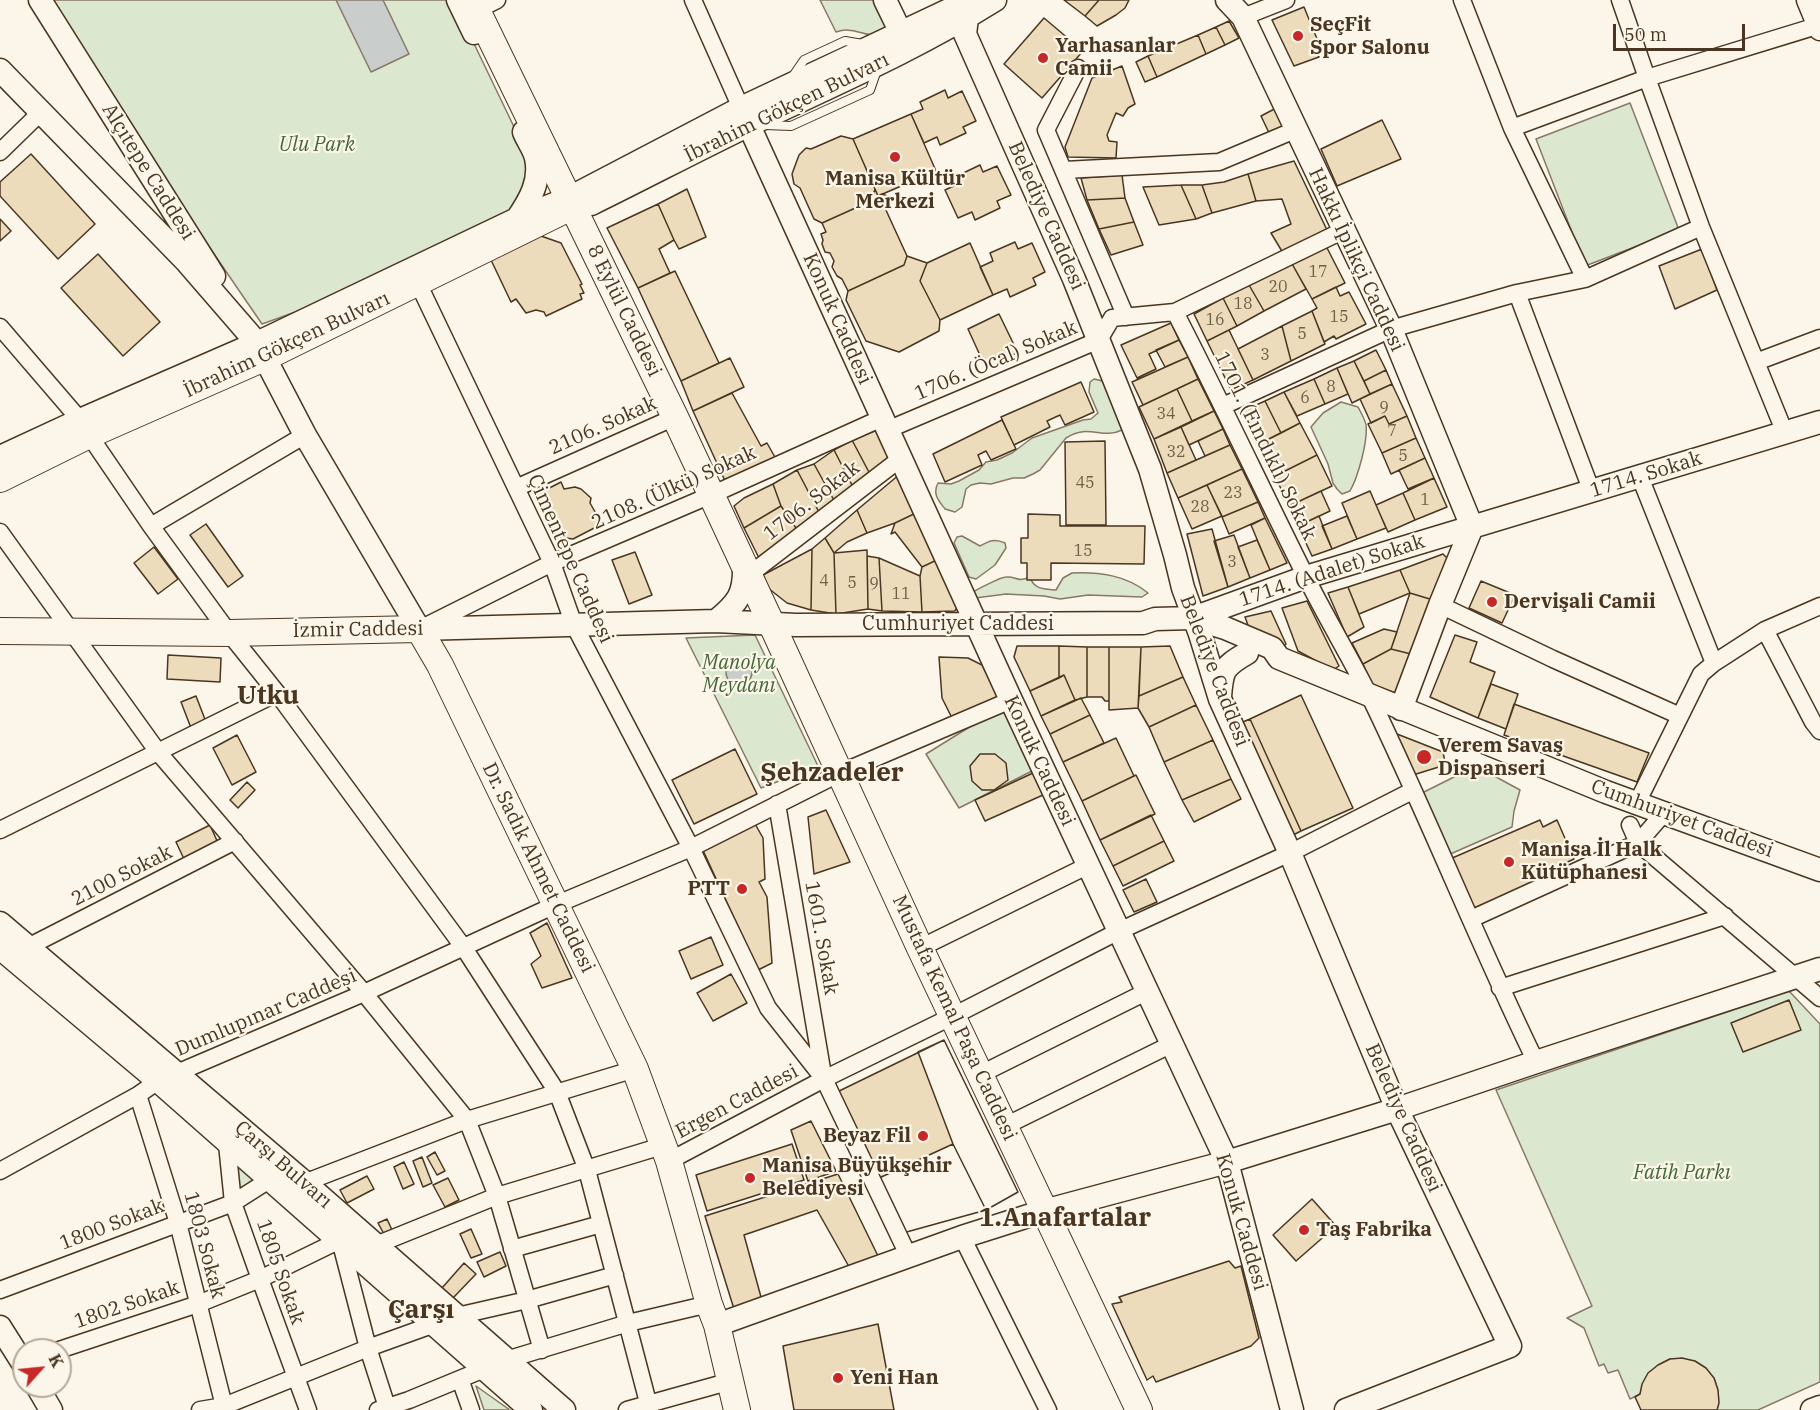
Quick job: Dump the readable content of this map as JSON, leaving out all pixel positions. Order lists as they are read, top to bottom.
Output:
{
  "streets": {
    "main road": [
      "İbrahim Gökçen Bulvarı",
      "8 Eylül Caddesi",
      "İzmir Caddesi",
      "Dr. Sadık Ahmet Caddesi",
      "Mustafa Kemal Paşa Caddesi"
    ],
    "street": [
      "Alçıtepe Caddesi",
      "Belediye Caddesi",
      "Hakkı İplikçi Caddesi",
      "Konuk Caddesi",
      "1706. (Öcal) Sokak",
      "2106. Sokak",
      "1701. (Fındıklı) Sokak",
      "1714. Sokak",
      "2108. (Ülkü) Sokak",
      "1706. Sokak",
      "Çimentepe Caddesi",
      "1714. (Adalet) Sokak",
      "Cumhuriyet Caddesi",
      "2100 Sokak",
      "1601. Sokak",
      "Dumlupınar Caddesi",
      "Ergen Caddesi",
      "Çarşı Bulvarı",
      "1800 Sokak",
      "1803 Sokak",
      "1805 Sokak",
      "1802 Sokak"
    ]
  },
  "crossings": [
    ["İbrahim Gökçen Bulvarı", "Alçıtepe Caddesi"],
    ["İbrahim Gökçen Bulvarı", "Belediye Caddesi"],
    ["İbrahim Gökçen Bulvarı", "8 Eylül Caddesi"],
    ["İbrahim Gökçen Bulvarı", "Konuk Caddesi"],
    ["İbrahim Gökçen Bulvarı", "Çimentepe Caddesi"],
    ["İbrahim Gökçen Bulvarı", "Dr. Sadık Ahmet Caddesi"],
    ["Alçıtepe Caddesi", "Dr. Sadık Ahmet Caddesi"],
    ["Belediye Caddesi", "1706. (Öcal) Sokak"],
    ["Belediye Caddesi", "1714. (Adalet) Sokak"],
    ["Belediye Caddesi", "Cumhuriyet Caddesi"],
    ["Belediye Caddesi", "Ergen Caddesi"],
    ["Hakkı İplikçi Caddesi", "1706. (Öcal) Sokak"],
    ["Hakkı İplikçi Caddesi", "1714. Sokak"],
    ["Hakkı İplikçi Caddesi", "1714. (Adalet) Sokak"],
    ["8 Eylül Caddesi", "2106. Sokak"],
    ["8 Eylül Caddesi", "2108. (Ülkü) Sokak"],
    ["8 Eylül Caddesi", "1706. Sokak"],
    ["8 Eylül Caddesi", "Cumhuriyet Caddesi"],
    ["8 Eylül Caddesi", "Mustafa Kemal Paşa Caddesi"],
    ["Konuk Caddesi", "1706. (Öcal) Sokak"],
    ["Konuk Caddesi", "2108. (Ülkü) Sokak"],
    ["Konuk Caddesi", "1706. Sokak"],
    ["Konuk Caddesi", "Cumhuriyet Caddesi"],
    ["Konuk Caddesi", "Dumlupınar Caddesi"],
    ["Konuk Caddesi", "Ergen Caddesi"],
    ["1706. (Öcal) Sokak", "1701. (Fındıklı) Sokak"],
    ["1706. (Öcal) Sokak", "2108. (Ülkü) Sokak"],
    ["2106. Sokak", "Çimentepe Caddesi"],
    ["1701. (Fındıklı) Sokak", "1714. (Adalet) Sokak"],
    ["1701. (Fındıklı) Sokak", "Cumhuriyet Caddesi"],
    ["1701. (Fındıklı) Sokak", "Ergen Caddesi"],
    ["1714. Sokak", "1714. (Adalet) Sokak"],
    ["2108. (Ülkü) Sokak", "Çimentepe Caddesi"],
    ["2108. (Ülkü) Sokak", "İzmir Caddesi"],
    ["2108. (Ülkü) Sokak", "Dr. Sadık Ahmet Caddesi"],
    ["Çimentepe Caddesi", "İzmir Caddesi"],
    ["Çimentepe Caddesi", "1601. Sokak"],
    ["Çimentepe Caddesi", "Dumlupınar Caddesi"],
    ["Çimentepe Caddesi", "Ergen Caddesi"],
    ["1714. (Adalet) Sokak", "Cumhuriyet Caddesi"],
    ["Cumhuriyet Caddesi", "İzmir Caddesi"],
    ["Cumhuriyet Caddesi", "Mustafa Kemal Paşa Caddesi"],
    ["İzmir Caddesi", "Dr. Sadık Ahmet Caddesi"],
    ["Dr. Sadık Ahmet Caddesi", "Dumlupınar Caddesi"],
    ["Dr. Sadık Ahmet Caddesi", "Ergen Caddesi"],
    ["Dr. Sadık Ahmet Caddesi", "1800 Sokak"],
    ["2100 Sokak", "Çarşı Bulvarı"],
    ["1601. Sokak", "Dumlupınar Caddesi"],
    ["1601. Sokak", "Ergen Caddesi"],
    ["Dumlupınar Caddesi", "Mustafa Kemal Paşa Caddesi"],
    ["Dumlupınar Caddesi", "Çarşı Bulvarı"],
    ["Dumlupınar Caddesi", "1803 Sokak"],
    ["Mustafa Kemal Paşa Caddesi", "Ergen Caddesi"],
    ["Ergen Caddesi", "1802 Sokak"],
    ["Çarşı Bulvarı", "1800 Sokak"],
    ["Çarşı Bulvarı", "1805 Sokak"],
    ["Çarşı Bulvarı", "1802 Sokak"],
    ["1800 Sokak", "1803 Sokak"],
    ["1800 Sokak", "1805 Sokak"],
    ["1803 Sokak", "1802 Sokak"],
    ["1805 Sokak", "1802 Sokak"]
  ],
  "districts": [
    "Utku",
    "Şehzadeler",
    "1.Anafartalar",
    "Çarşı"
  ],
  "parks": ["Ulu Park", "Manolya Meydanı", "Fatih Parkı"],
  "places": [
    "SeçFit Spor Salonu",
    "Yarhasanlar Camii",
    "Manisa Kültür Merkezi",
    "Dervişali Camii",
    "Verem Savaş Dispanseri",
    "Manisa İl Halk Kütüphanesi",
    "PTT",
    "Beyaz Fil",
    "Manisa Büyükşehir Belediyesi",
    "Taş Fabrika",
    "Yeni Han"
  ],
  "house_numbers": [
    "17",
    "20",
    "18",
    "15",
    "16",
    "5",
    "3",
    "8",
    "6",
    "9",
    "34",
    "7",
    "32",
    "5",
    "45",
    "23",
    "1",
    "28",
    "15",
    "3",
    "4",
    "5",
    "9",
    "11"
  ],
  "scale_bar": "50 m",
  "north": "top right"
}
